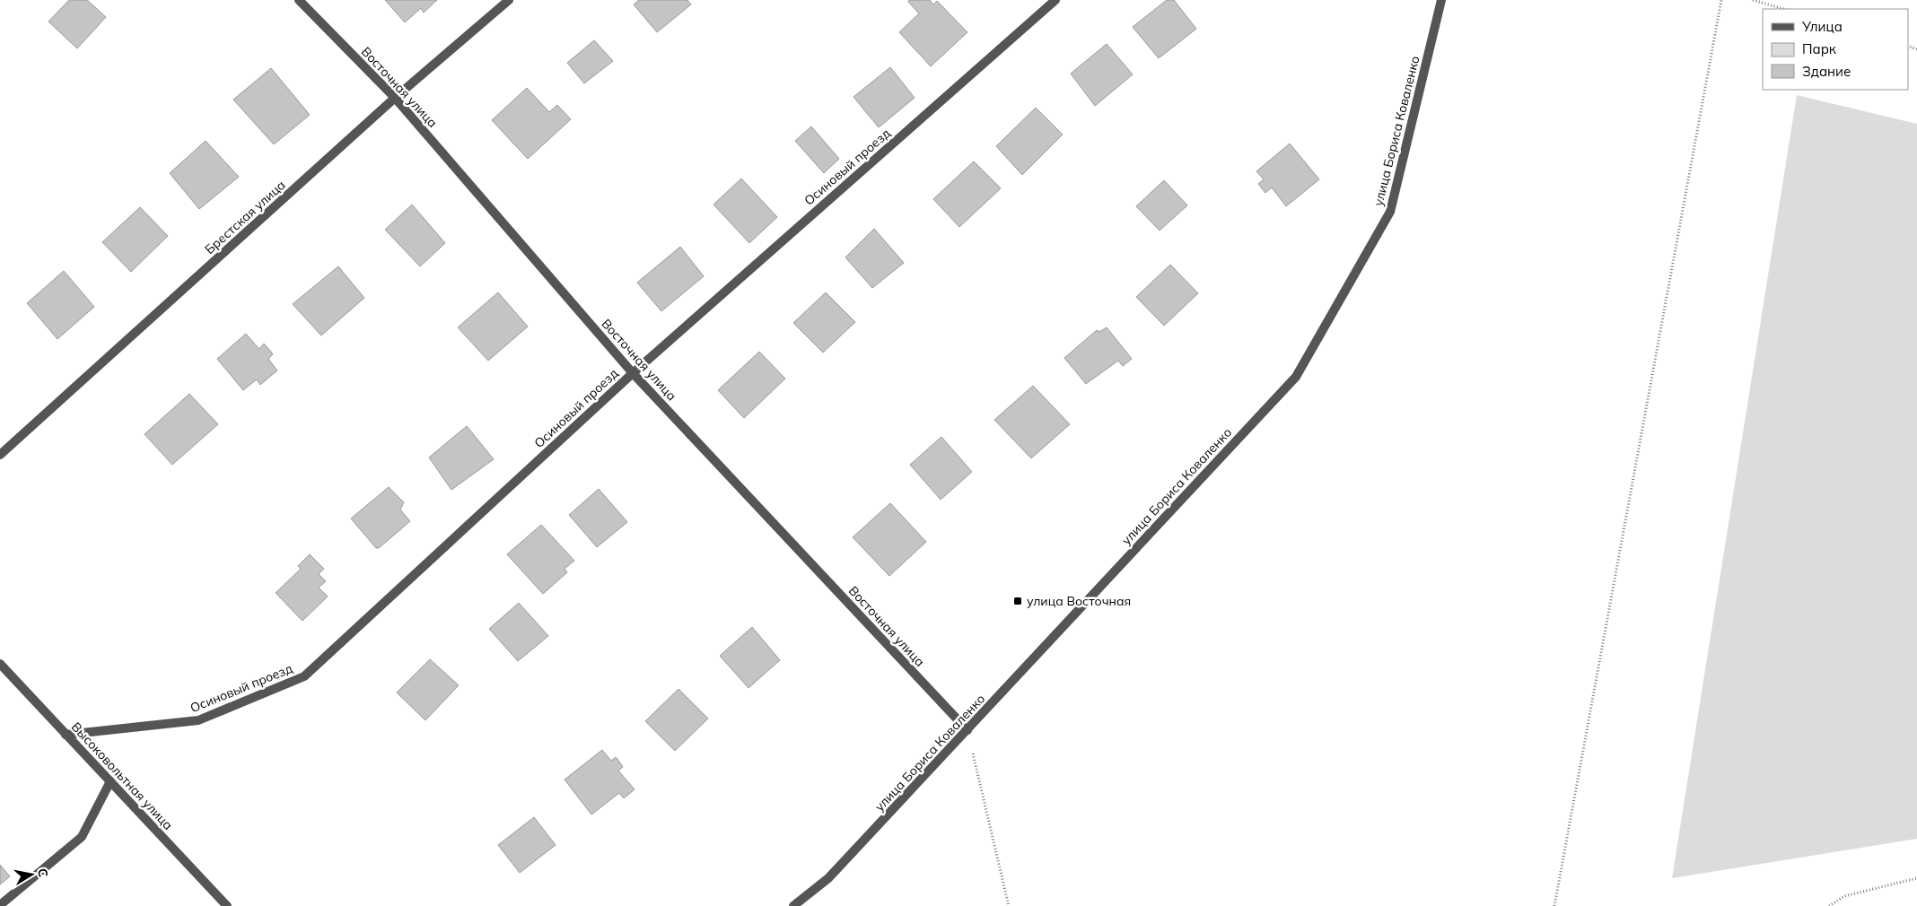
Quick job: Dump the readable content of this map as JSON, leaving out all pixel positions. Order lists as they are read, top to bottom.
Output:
{
  "streets": {
    "street": [
      "Восточная улица",
      "улица Бориса Коваленко",
      "Осиновый проезд",
      "Брестская улица",
      "Высоковольтная улица"
    ]
  },
  "crossings": [
    ["Восточная улица", "улица Бориса Коваленко"],
    ["Восточная улица", "Осиновый проезд"],
    ["Восточная улица", "Брестская улица"],
    ["Осиновый проезд", "Высоковольтная улица"]
  ],
  "places": {
    "transit": ["улица Восточная"]
  },
  "legend": ["Улица", "Парк", "Здание"],
  "north": "right"
}
